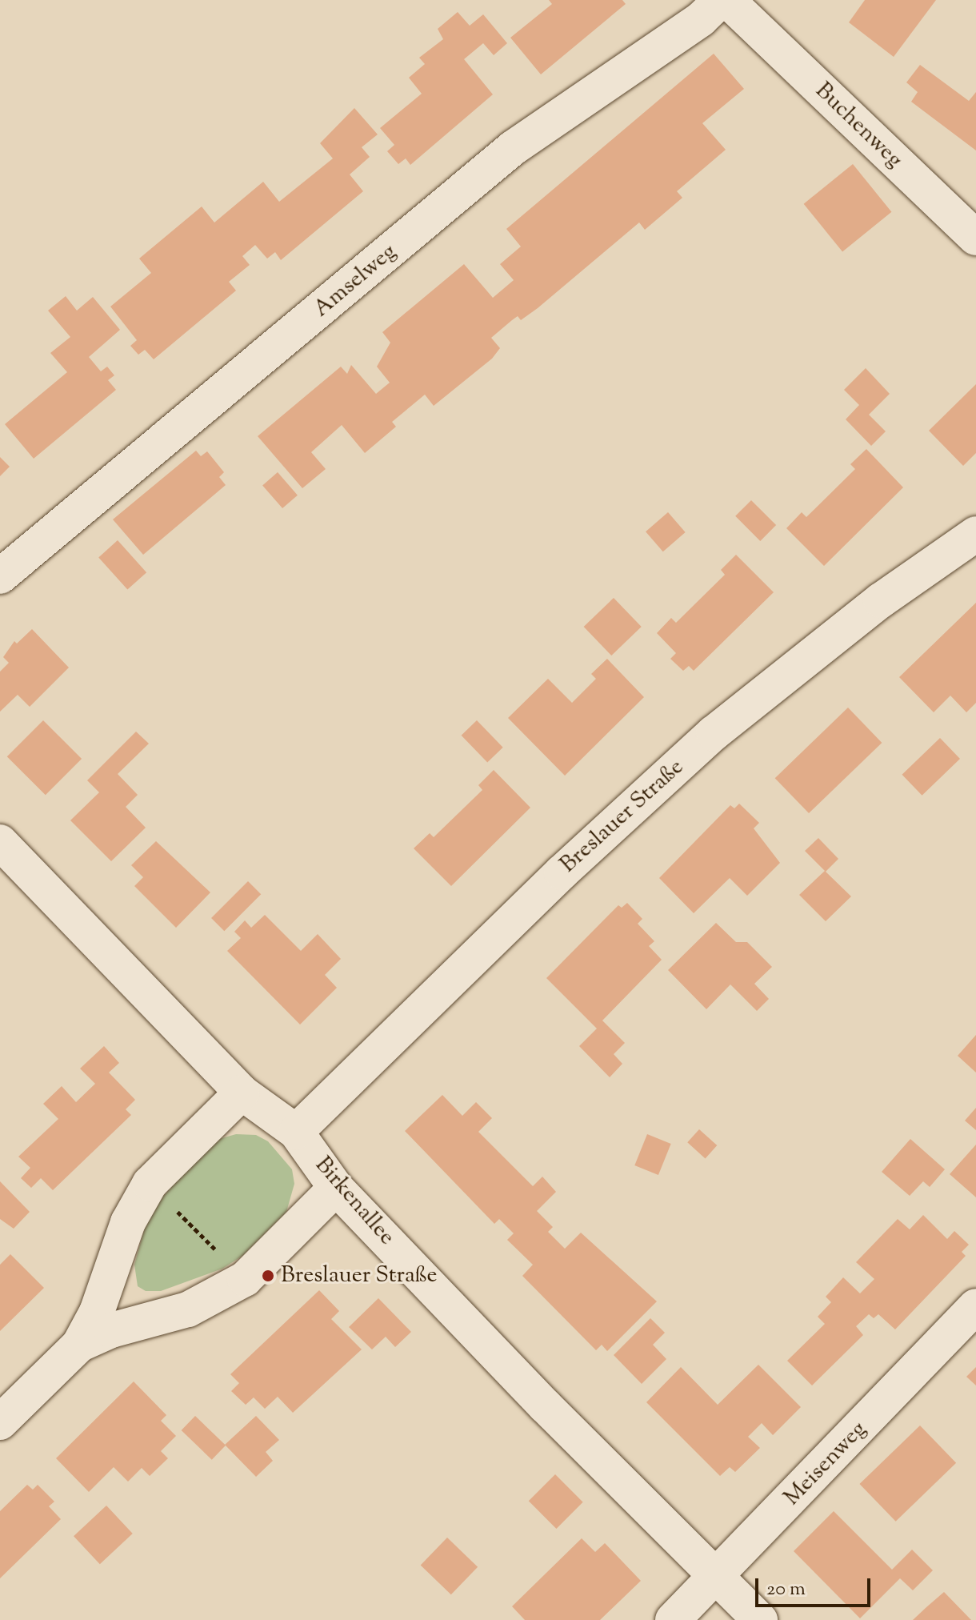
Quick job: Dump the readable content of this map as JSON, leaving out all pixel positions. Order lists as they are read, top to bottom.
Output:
{
  "streets": {
    "street": [
      "Buchenweg",
      "Amselweg",
      "Breslauer Straße",
      "Birkenallee",
      "Meisenweg"
    ]
  },
  "crossings": [
    ["Buchenweg", "Amselweg"],
    ["Breslauer Straße", "Birkenallee"],
    ["Birkenallee", "Meisenweg"]
  ],
  "places": ["Breslauer Straße"],
  "scale_bar": "20 m"
}
